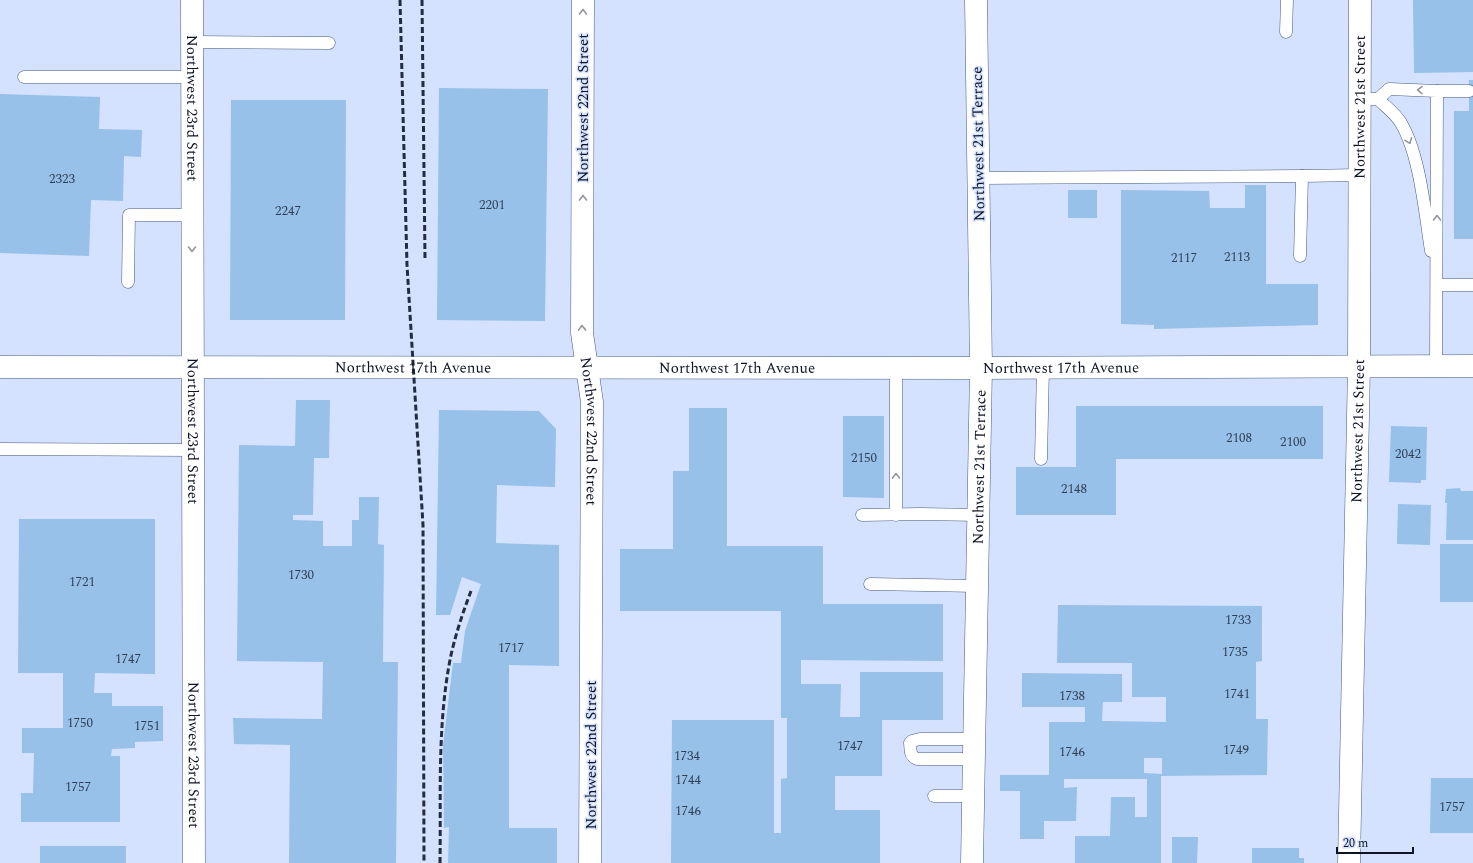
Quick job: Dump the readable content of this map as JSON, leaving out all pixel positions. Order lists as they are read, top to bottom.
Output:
{
  "streets": {
    "street": [
      "Northwest 23rd Street",
      "Northwest 22nd Street",
      "Northwest 21st Street",
      "Northwest 21st Terrace",
      "Northwest 17th Avenue"
    ]
  },
  "crossings": [
    ["Northwest 23rd Street", "Northwest 17th Avenue"],
    ["Northwest 22nd Street", "Northwest 17th Avenue"],
    ["Northwest 21st Street", "Northwest 17th Avenue"],
    ["Northwest 21st Terrace", "Northwest 17th Avenue"]
  ],
  "one_way": ["Northwest 22nd Street"],
  "house_numbers": [
    "2323",
    "2201",
    "2247",
    "2113",
    "2117",
    "2108",
    "2100",
    "2042",
    "2150",
    "2148",
    "1730",
    "1721",
    "1733",
    "1717",
    "1735",
    "1747",
    "1741",
    "1738",
    "1750",
    "1751",
    "1747",
    "1749",
    "1746",
    "1734",
    "1744",
    "1757",
    "1757",
    "1746"
  ],
  "scale_bar": "20 m"
}
